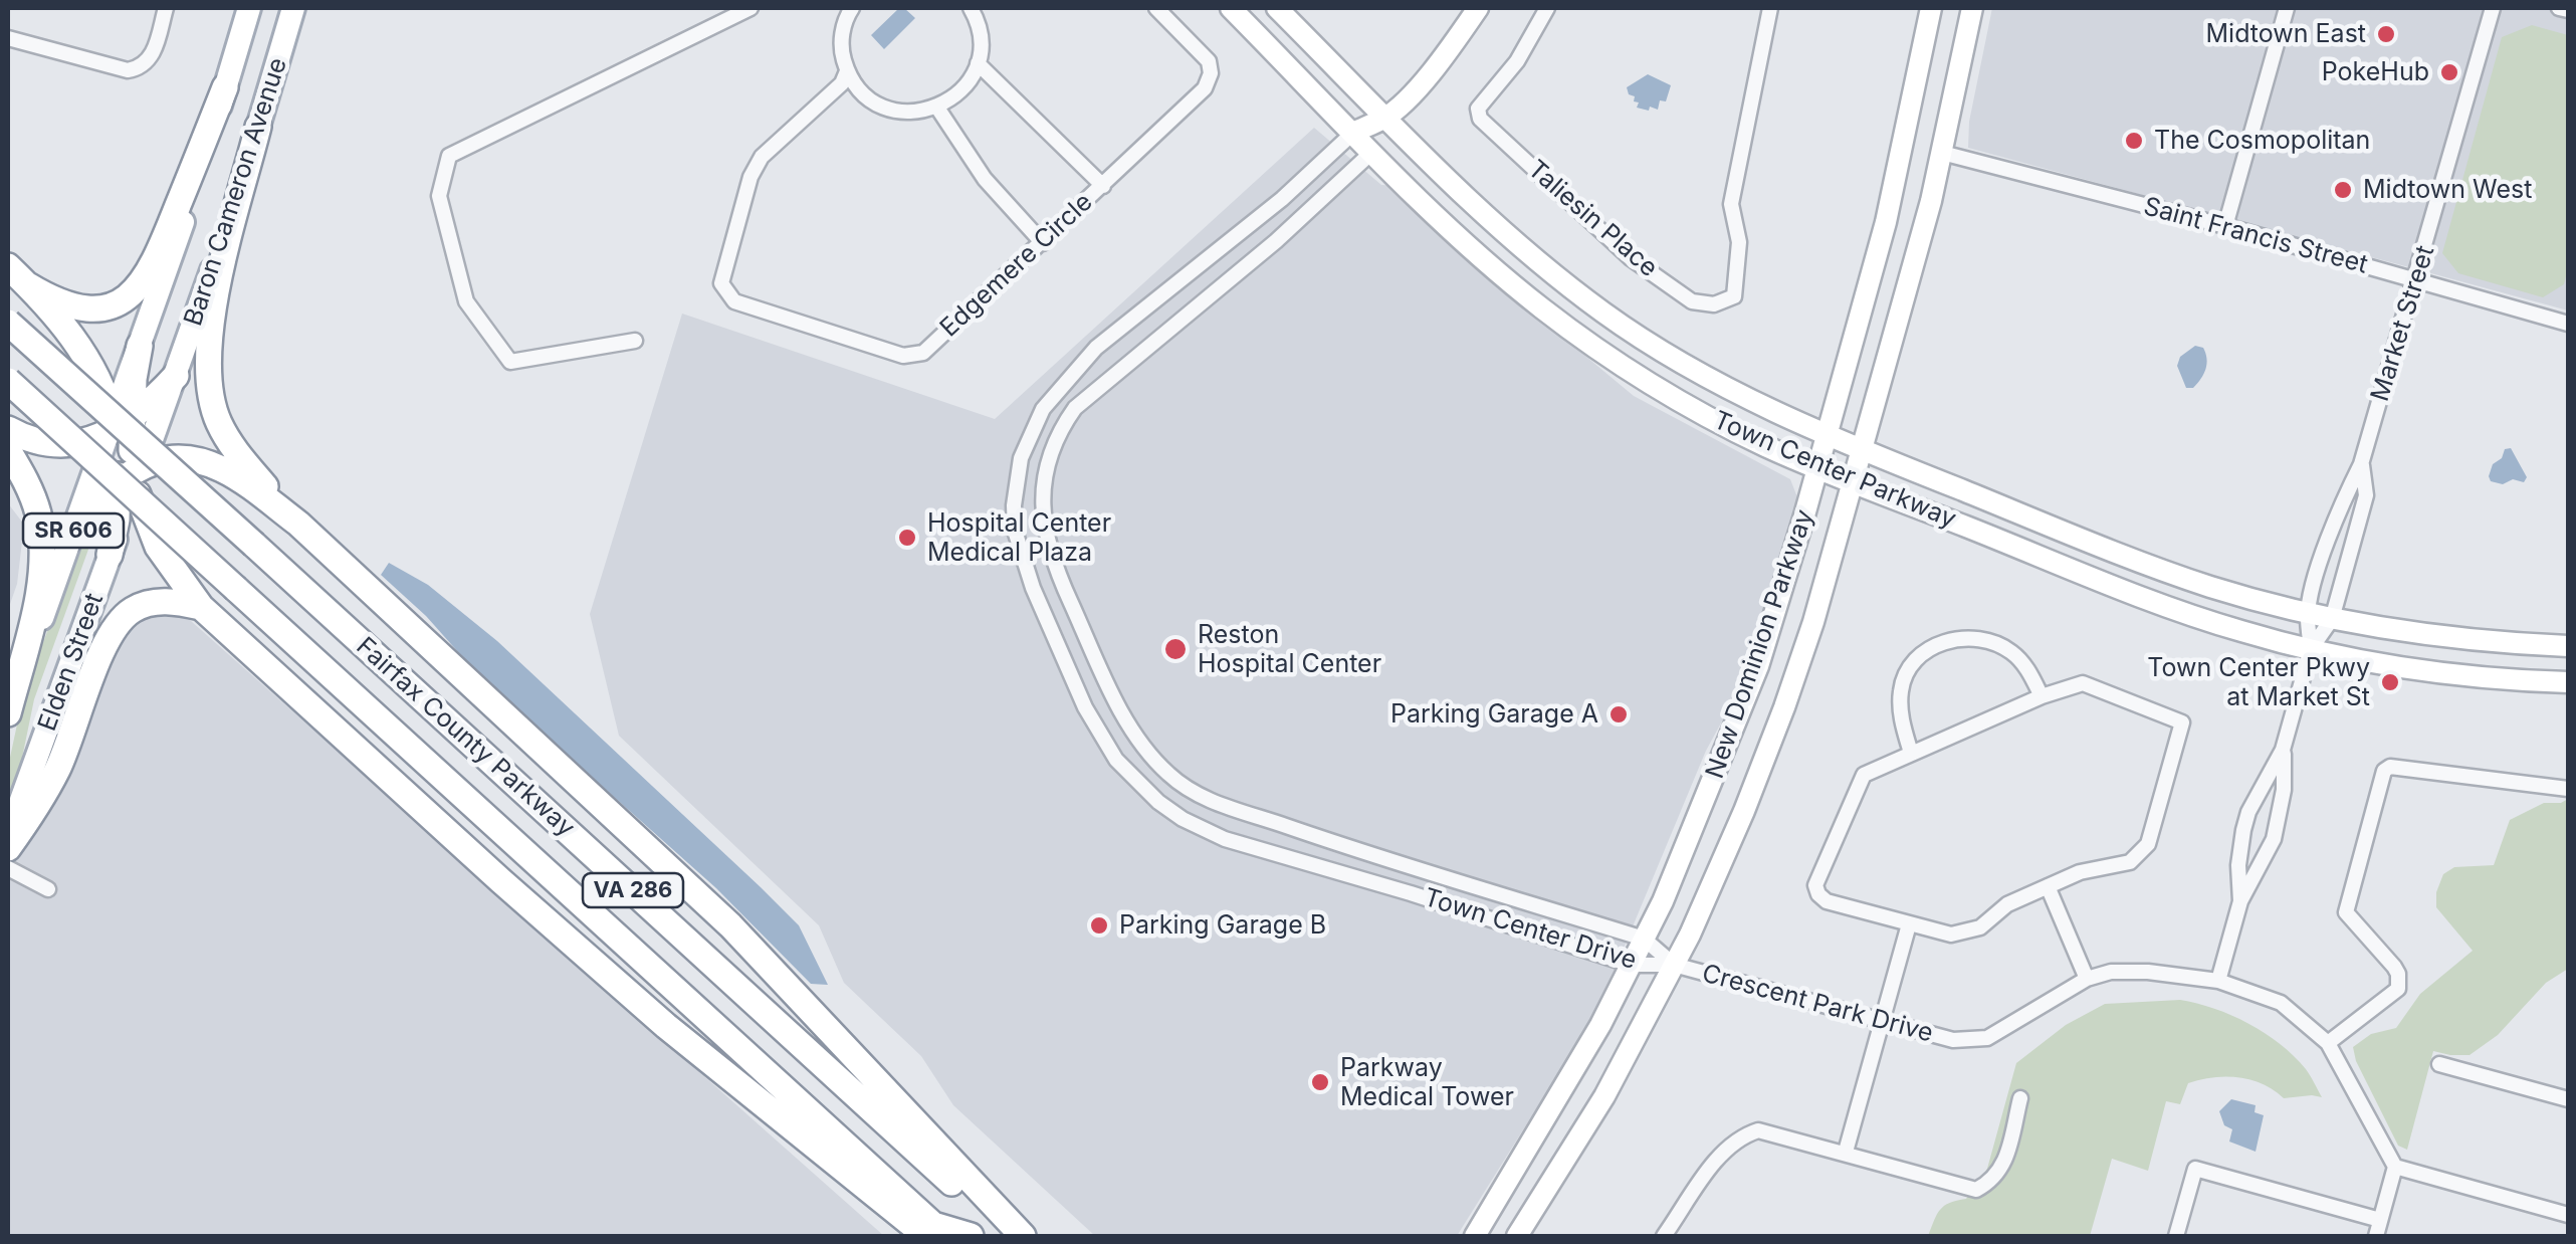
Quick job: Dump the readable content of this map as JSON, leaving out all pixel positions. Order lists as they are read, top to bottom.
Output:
{
  "streets": {
    "highway": ["Fairfax County Parkway", "VA 286"],
    "main road": [
      "Baron Cameron Avenue",
      "Town Center Parkway",
      "SR 606",
      "New Dominion Parkway",
      "Elden Street"
    ],
    "street": [
      "Taliesin Place",
      "Saint Francis Street",
      "Edgemere Circle",
      "Market Street",
      "Town Center Drive",
      "Crescent Park Drive"
    ]
  },
  "crossings": [
    ["Saint Francis Street", "Market Street"],
    ["Saint Francis Street", "New Dominion Parkway"],
    ["Market Street", "Town Center Parkway"],
    ["Market Street", "Crescent Park Drive"],
    ["Town Center Parkway", "New Dominion Parkway"],
    ["Town Center Parkway", "Town Center Drive"],
    ["New Dominion Parkway", "Town Center Drive"],
    ["New Dominion Parkway", "Crescent Park Drive"],
    ["Town Center Drive", "Crescent Park Drive"]
  ],
  "places": [
    "Midtown East",
    "PokeHub",
    "The Cosmopolitan",
    "Midtown West",
    "Hospital Center Medical Plaza",
    "Reston Hospital Center",
    "Town Center Pkwy at Market St",
    "Parking Garage A",
    "Parking Garage B",
    "Parkway Medical Tower"
  ]
}
